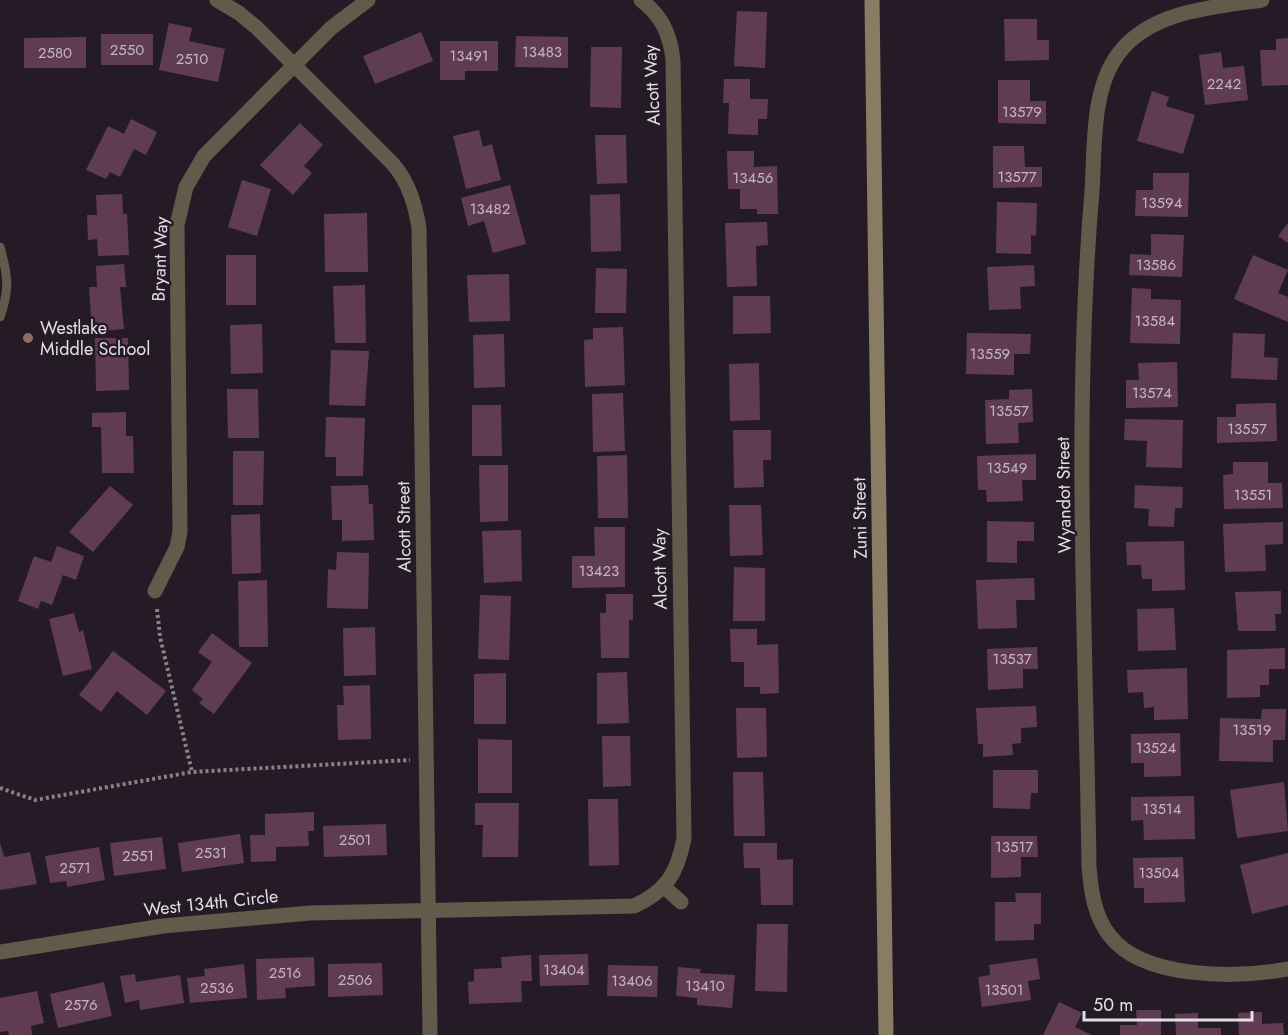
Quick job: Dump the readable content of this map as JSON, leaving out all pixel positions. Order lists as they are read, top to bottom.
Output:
{
  "streets": {
    "main road": ["Zuni Street"],
    "street": [
      "Alcott Way",
      "Bryant Way",
      "Wyandot Street",
      "Alcott Street",
      "West 134th Circle"
    ]
  },
  "crossings": [
    ["Alcott Way", "Alcott Street"],
    ["Alcott Way", "West 134th Circle"],
    ["Bryant Way", "Alcott Street"],
    ["Alcott Street", "West 134th Circle"]
  ],
  "places": ["Westlake Middle School"],
  "house_numbers": [
    "2550",
    "13483",
    "2580",
    "13491",
    "2510",
    "2242",
    "13579",
    "13577",
    "13456",
    "13594",
    "13482",
    "13586",
    "13584",
    "13559",
    "13574",
    "13557",
    "13557",
    "13549",
    "13551",
    "13423",
    "13537",
    "13519",
    "13524",
    "13514",
    "2501",
    "13517",
    "2531",
    "2551",
    "2571",
    "13504",
    "13404",
    "2516",
    "2506",
    "13406",
    "13410",
    "2536",
    "13501",
    "2576"
  ],
  "scale_bar": "50 m"
}
